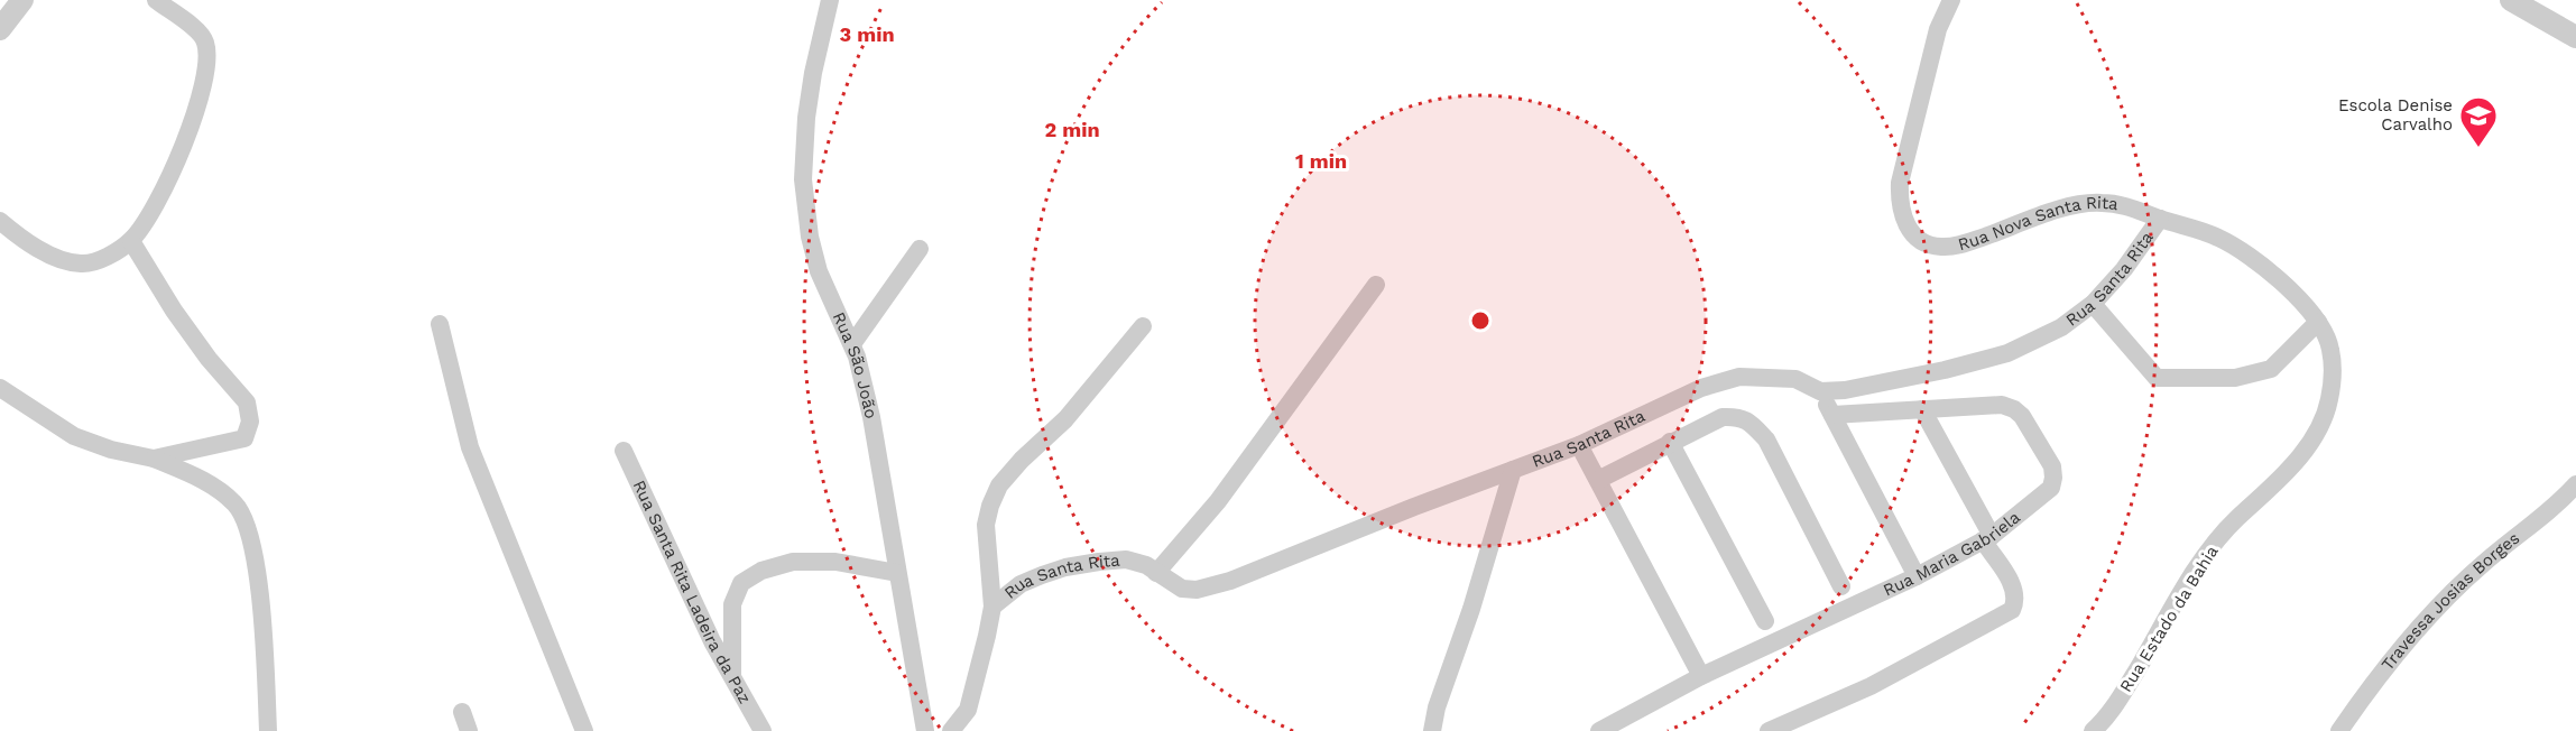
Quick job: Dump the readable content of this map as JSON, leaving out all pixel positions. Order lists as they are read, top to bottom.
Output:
{
  "streets": {
    "street": [
      "Rua Nova Santa Rita",
      "Rua Santa Rita",
      "Rua São João",
      "Rua Maria Gabriela",
      "Rua Santa Rita Ladeira da Paz",
      "Travessa Josias Borges",
      "Rua Estado da Bahia"
    ]
  },
  "crossings": [
    ["Rua Nova Santa Rita", "Rua Santa Rita"],
    ["Rua Nova Santa Rita", "Rua Estado da Bahia"]
  ],
  "places": {
    "school or university": ["Escola Denise Carvalho"]
  },
  "rings": ["3 min", "2 min", "1 min"]
}
